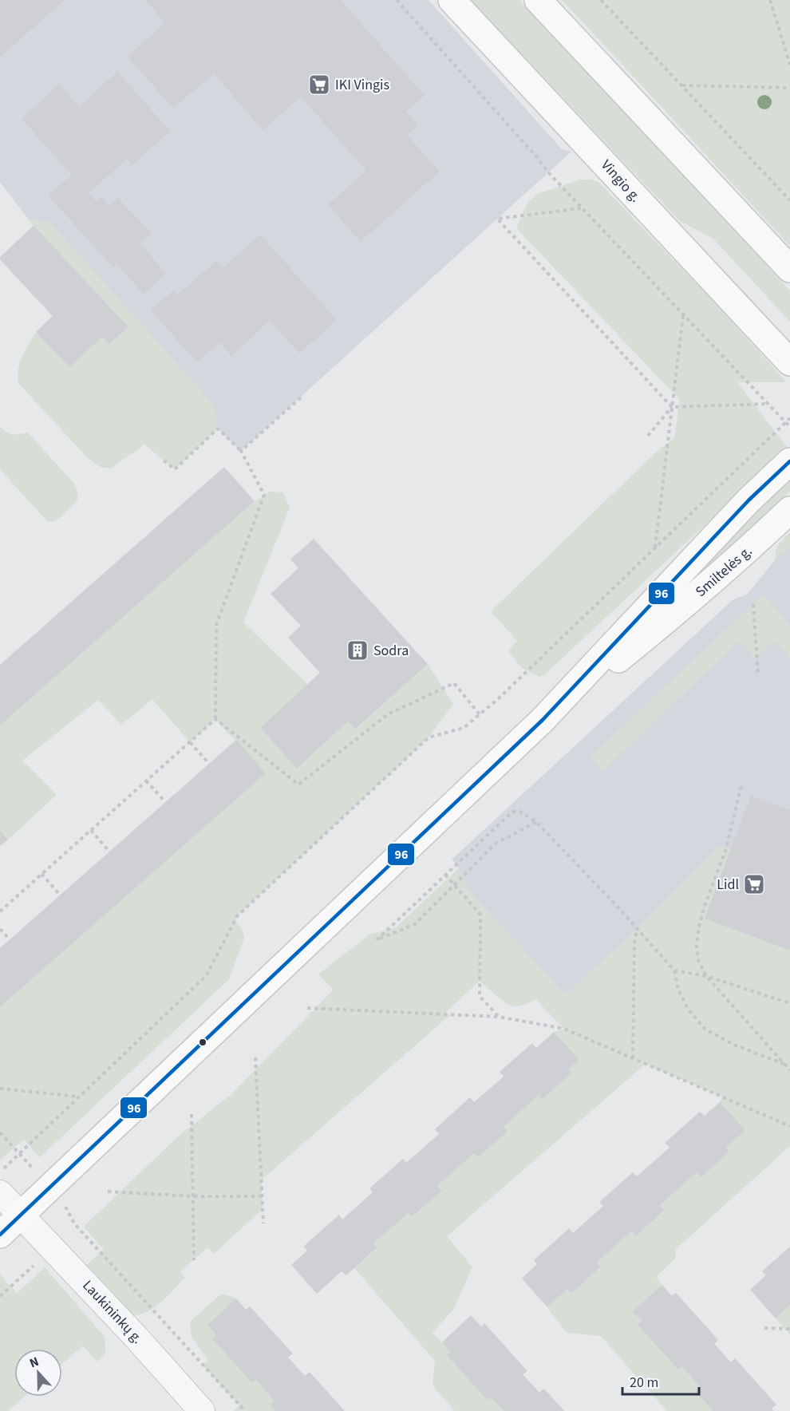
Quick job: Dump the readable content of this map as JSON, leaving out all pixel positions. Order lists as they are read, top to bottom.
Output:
{
  "streets": {
    "street": ["Vingio g.", "Smiltelės g.", "Laukininkų g."]
  },
  "crossings": [
    ["Smiltelės g.", "Laukininkų g."]
  ],
  "places": {
    "supermarket": ["IKI Vingis", "Lidl"],
    "building": ["Sodra"]
  },
  "lines": ["transit line 96"],
  "scale_bar": "20 m",
  "north": "top"
}
